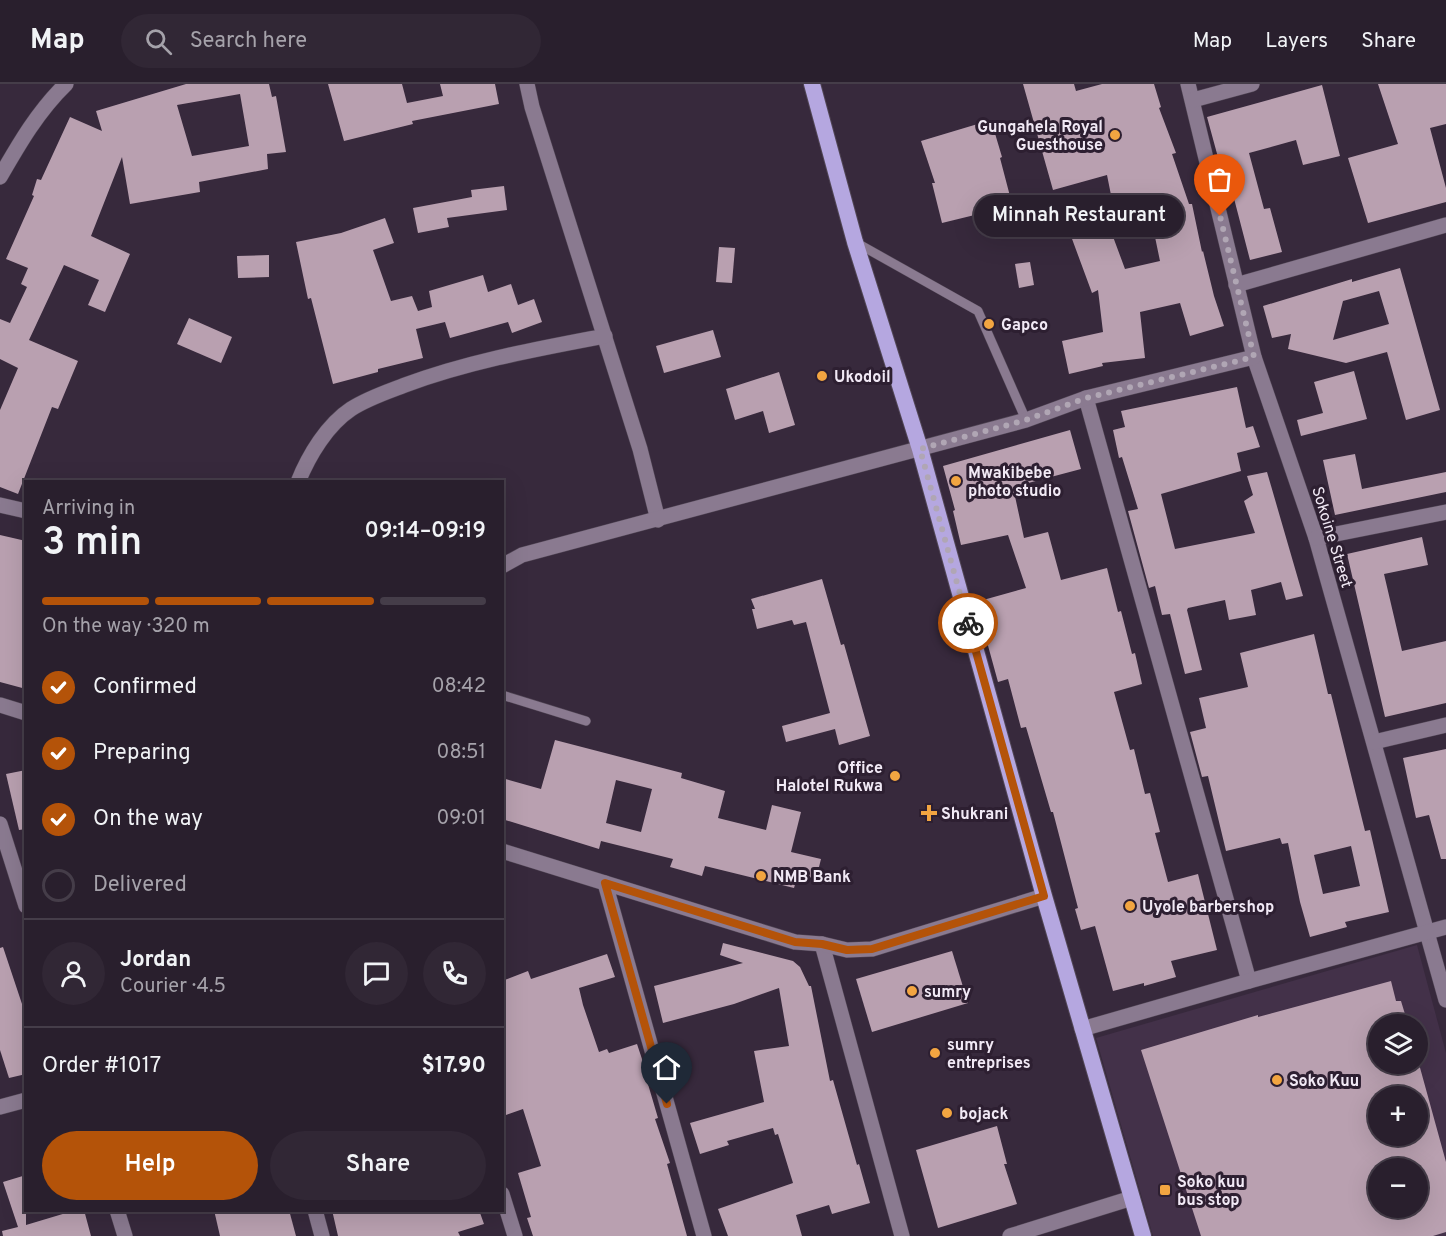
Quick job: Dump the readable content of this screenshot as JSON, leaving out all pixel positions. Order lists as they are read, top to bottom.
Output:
{
  "streets": {
    "street": ["Sokoine Street"]
  },
  "places": {
    "other": [
      "Gungahela Royal Guesthouse",
      "Minnah Restaurant",
      "Gapco",
      "Ukodoil",
      "Mwakibebe photo studio",
      "Office Halotel Rukwa",
      "NMB Bank",
      "Uyole barbershop",
      "sumry",
      "sumry entreprises",
      "Soko Kuu",
      "bojack"
    ],
    "health": ["Shukrani"],
    "transit": ["Soko kuu bus stop"]
  },
  "page": {
    "header": "Map",
    "search": "Search here",
    "nav": ["Map", "Layers", "Share"],
    "bubble": "Minnah Restaurant",
    "heading": ["3 min", "Arriving in", "09:14–09:19"],
    "panel": [
      "Jordan",
      "Courier · 4.5",
      "Order #1017",
      "$17.90"
    ],
    "bar": "On the way · 320 m",
    "list": [
      ["Confirmed", "08:42"],
      ["Preparing", "08:51"],
      ["On the way", "09:01"],
      "Delivered"
    ],
    "map_buttons": ["+", "−"],
    "buttons": ["Help", "Share"]
  }
}
